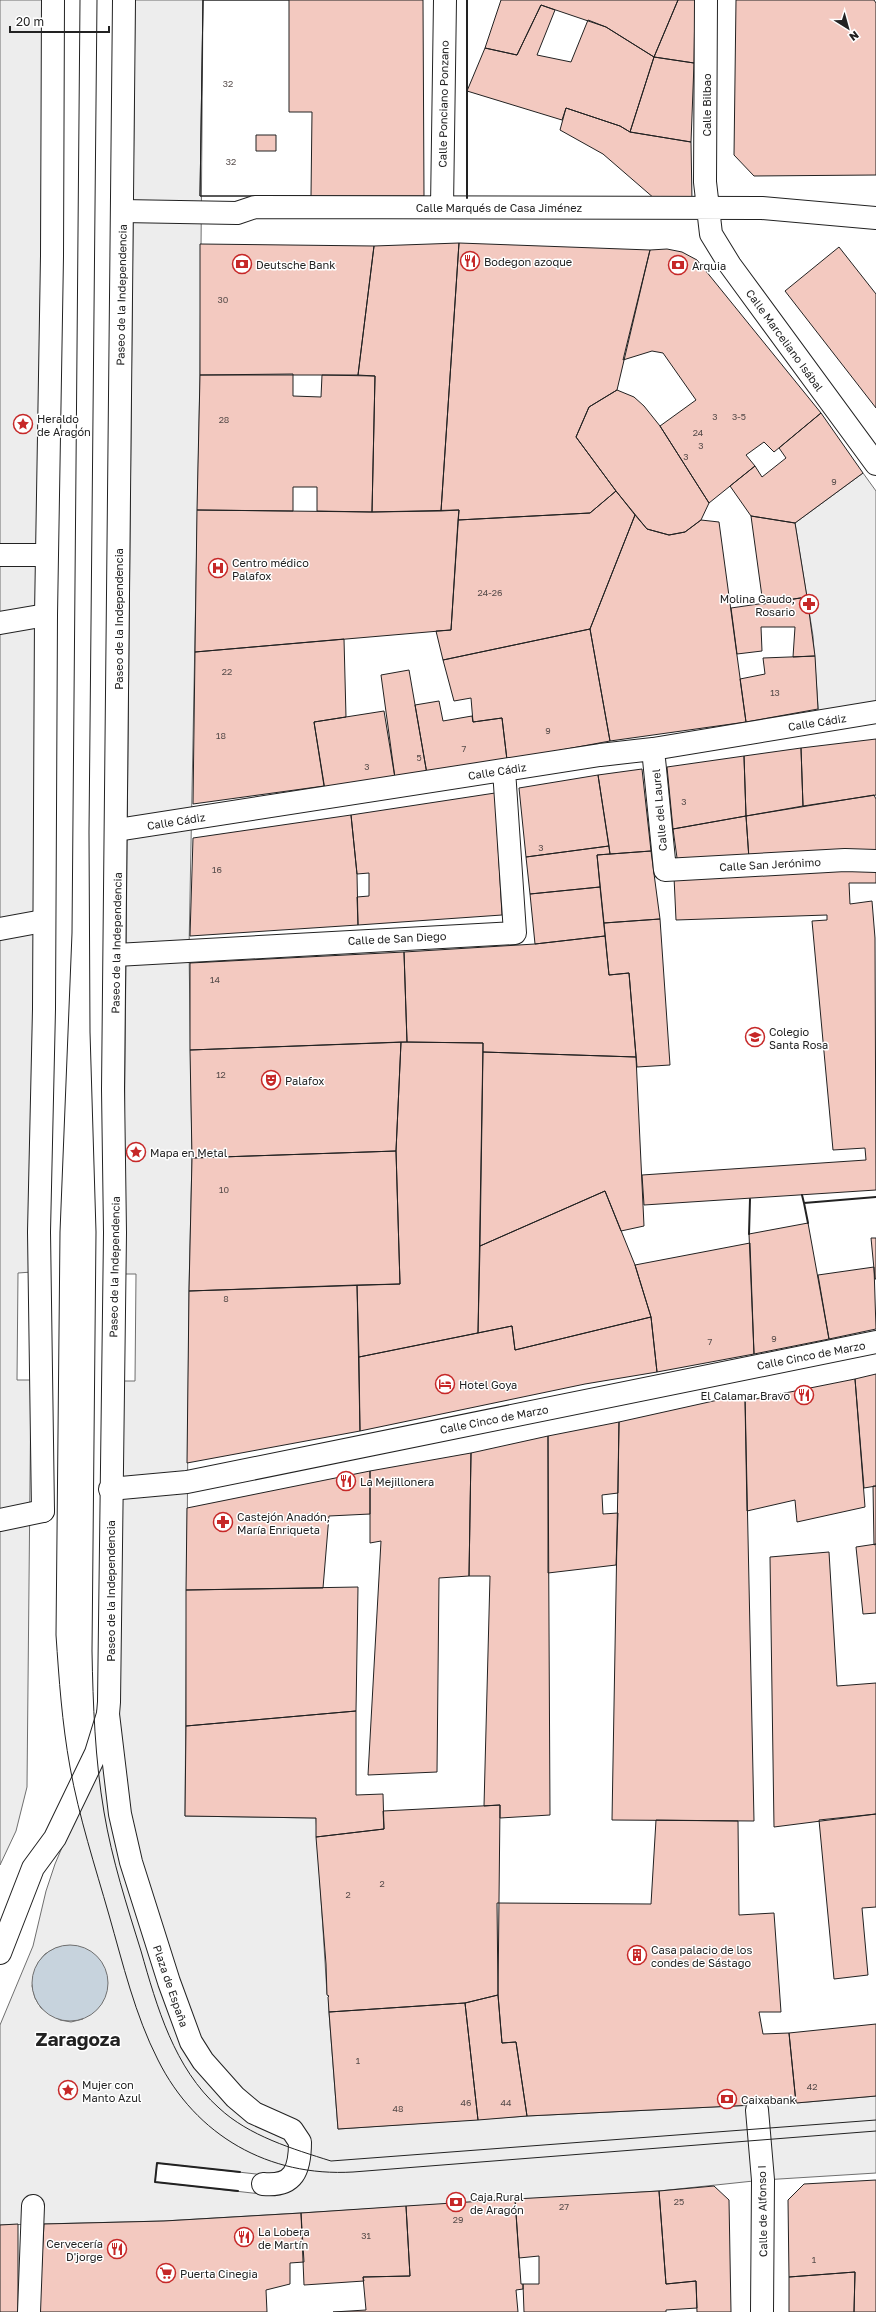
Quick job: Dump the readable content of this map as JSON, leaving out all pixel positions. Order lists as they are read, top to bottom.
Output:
{
  "streets": {
    "street": [
      "Calle Ponciano Ponzano",
      "Calle Bilbao",
      "Calle Marqués de Casa Jiménez",
      "Paseo de la Independencia",
      "Calle Marceliano Isábal",
      "Calle Cádiz",
      "Calle del Laurel",
      "Calle San Jerónimo",
      "Calle de San Diego",
      "Calle Cinco de Marzo",
      "Plaza de España",
      "Calle de Alfonso I"
    ]
  },
  "crossings": [
    ["Calle Ponciano Ponzano", "Calle Marqués de Casa Jiménez"],
    ["Calle Bilbao", "Calle Marqués de Casa Jiménez"],
    ["Calle Bilbao", "Calle Marceliano Isábal"],
    ["Calle Marqués de Casa Jiménez", "Paseo de la Independencia"],
    ["Calle Marqués de Casa Jiménez", "Calle Marceliano Isábal"],
    ["Paseo de la Independencia", "Calle Cádiz"],
    ["Paseo de la Independencia", "Calle de San Diego"],
    ["Paseo de la Independencia", "Calle Cinco de Marzo"],
    ["Paseo de la Independencia", "Plaza de España"],
    ["Calle Cádiz", "Calle del Laurel"],
    ["Calle Cádiz", "Calle de San Diego"],
    ["Calle del Laurel", "Calle San Jerónimo"]
  ],
  "districts": ["Zaragoza"],
  "places": {
    "restaurant": [
      "Bodegon azoque",
      "El Calamar Bravo",
      "La Mejillonera",
      "La Lobera de Martín",
      "Cervecería D'jorge"
    ],
    "bank": [
      "Deutsche Bank",
      "Arquia",
      "Caixabank",
      "Caja Rural de Aragón"
    ],
    "place": ["Heraldo de Aragón", "Mapa en Metal", "Mujer con Manto Azul"],
    "hospital": ["Centro médico Palafox"],
    "pharmacy": ["Molina Gaudo, Rosario", "Castejón Anadón, María Enriqueta"],
    "school or university": ["Colegio Santa Rosa"],
    "theatre": ["Palafox"],
    "hotel": ["Hotel Goya"],
    "building": ["Casa palacio de los condes de Sástago"],
    "supermarket": ["Puerta Cinegia"]
  },
  "house_numbers": [
    "32",
    "32",
    "30",
    "3",
    "3-5",
    "28",
    "24",
    "3",
    "3",
    "9",
    "24-26",
    "22",
    "13",
    "9",
    "18",
    "7",
    "5",
    "3",
    "3",
    "3",
    "16",
    "14",
    "12",
    "10",
    "8",
    "9",
    "7",
    "2",
    "2",
    "1",
    "42",
    "46",
    "44",
    "48",
    "25",
    "27",
    "29",
    "31",
    "1"
  ],
  "scale_bar": "20 m",
  "north": "bottom right"
}
